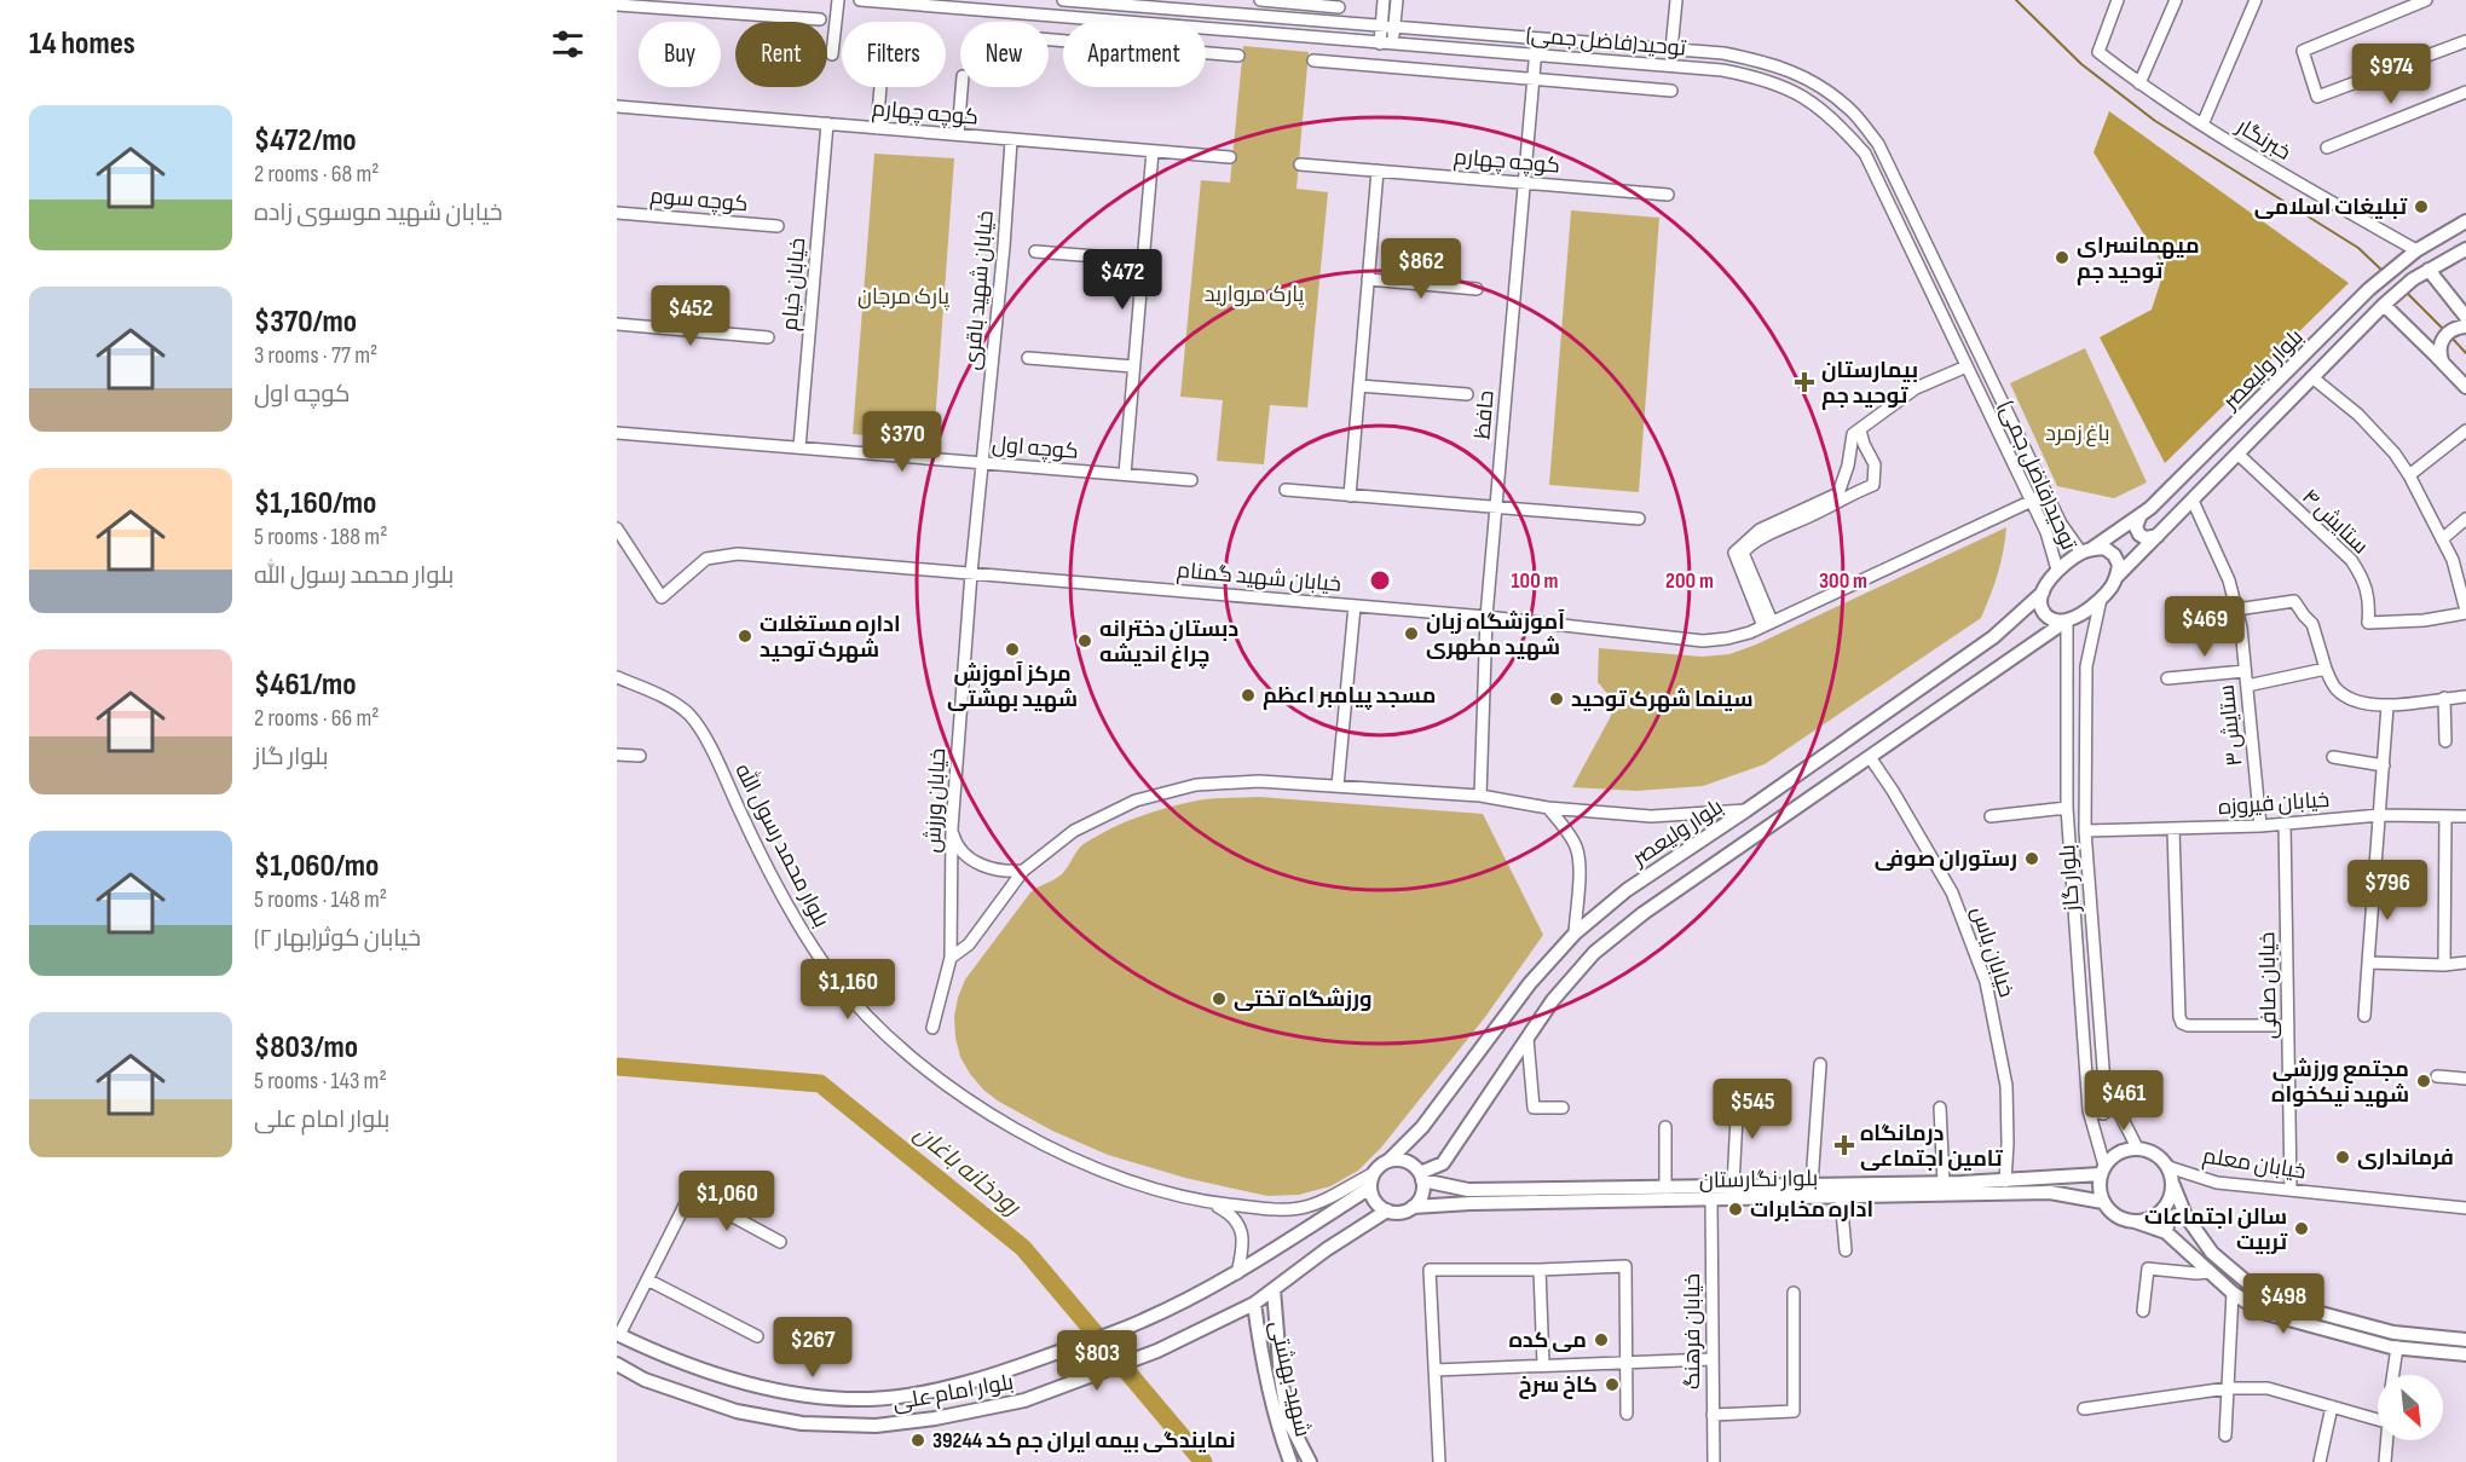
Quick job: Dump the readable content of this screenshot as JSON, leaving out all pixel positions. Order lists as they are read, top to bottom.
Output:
{
  "streets": {
    "main road": [
      "بلوار ولیعصر",
      "بلوار نگارستان",
      "شهید بهشتی",
      "بلوار امام علی"
    ],
    "street": [
      "توحید(فاضل جمی)",
      "کوچه چهارم",
      "خبرنگار",
      "کوچه سوم",
      "خیابان خیام",
      "خیابان شهید باقری",
      "حافظ",
      "کوچه اول",
      "ستایش ۴",
      "خیابان شهید گمنام",
      "ستایش ۳",
      "خیابان ورزش",
      "خیابان فیروزه",
      "بلوار محمد رسول الله",
      "بلوار گاز",
      "خیابان یاس",
      "خیابان صافی",
      "خیابان معلم",
      "خیابان فرهنگ"
    ]
  },
  "crossings": [
    ["توحید(فاضل جمی)", "بلوار ولیعصر"],
    ["توحید(فاضل جمی)", "حافظ"],
    ["توحید(فاضل جمی)", "خیابان شهید گمنام"],
    ["کوچه چهارم", "خیابان خیام"],
    ["کوچه چهارم", "خیابان شهید باقری"],
    ["کوچه چهارم", "حافظ"],
    ["خبرنگار", "بلوار ولیعصر"],
    ["خیابان خیام", "کوچه اول"],
    ["خیابان شهید باقری", "کوچه اول"],
    ["خیابان شهید باقری", "خیابان شهید گمنام"],
    ["خیابان شهید باقری", "خیابان ورزش"],
    ["بلوار ولیعصر", "ستایش ۴"],
    ["بلوار ولیعصر", "ستایش ۳"],
    ["بلوار ولیعصر", "بلوار گاز"],
    ["بلوار ولیعصر", "بلوار نگارستان"],
    ["بلوار ولیعصر", "بلوار امام علی"],
    ["حافظ", "خیابان شهید گمنام"],
    ["خیابان شهید گمنام", "خیابان ورزش"],
    ["ستایش ۳", "خیابان فیروزه"],
    ["خیابان فیروزه", "بلوار گاز"],
    ["خیابان فیروزه", "خیابان صافی"],
    ["بلوار گاز", "خیابان معلم"],
    ["بلوار گاز", "بلوار نگارستان"],
    ["خیابان یاس", "بلوار نگارستان"],
    ["خیابان صافی", "خیابان معلم"],
    ["خیابان معلم", "بلوار نگارستان"],
    ["بلوار نگارستان", "خیابان فرهنگ"],
    ["بلوار نگارستان", "بلوار امام علی"],
    ["شهید بهشتی", "بلوار امام علی"]
  ],
  "water": ["رودخانه باغان"],
  "parks": ["پارک مروارید", "پارک مرجان", "باغ زمرد"],
  "places": {
    "other": [
      "تبلیغات اسلامی",
      "میهمانسرای توحید جم",
      "آموزشگاه زبان شهید مطهری",
      "اداره مستغلات شهرک توحید",
      "دبستان دخترانه چراغ اندیشه",
      "مرکز آموزش شهید بهشتی",
      "مسجد پیامبر اعظم",
      "سینما شهرک توحید",
      "رستوران صوفی",
      "ورزشگاه تختی",
      "مجتمع ورزشی شهید نیکخواه",
      "فرمانداری",
      "اداره مخابرات",
      "سالن اجتماعات تربیت",
      "می کده",
      "کاخ سرخ",
      "نمایندگی بیمه ایران جم کد 39244"
    ],
    "health": ["بیمارستان توحید جم", "درمانگاه تامین اجتماعی"]
  },
  "north": "bottom right",
  "page": {
    "heading": "14 homes",
    "chip": [
      "Buy",
      "Rent",
      "Filters",
      "New",
      "Apartment"
    ],
    "price": [
      "$974",
      "$862",
      "$472",
      "$452",
      "$370",
      "$469",
      "$796",
      "$1,160",
      "$461",
      "$545",
      "$1,060",
      "$498",
      "$267",
      "$803"
    ],
    "list": [
      {
        "name": "$472/mo",
        "note": "2 rooms · 68 m² · خیابان شهید موسوی زاده"
      },
      {
        "name": "$370/mo",
        "note": "3 rooms · 77 m² · کوچه اول"
      },
      {
        "name": "$1,160/mo",
        "note": "5 rooms · 188 m² · بلوار محمد رسول الله"
      },
      {
        "name": "$461/mo",
        "note": "2 rooms · 66 m² · بلوار گاز"
      },
      {
        "name": "$1,060/mo",
        "note": "5 rooms · 148 m² · خیابان کوثر(بهار ۲)"
      },
      {
        "name": "$803/mo",
        "note": "5 rooms · 143 m² · بلوار امام علی"
      }
    ]
  },
  "rings": ["100 m", "200 m", "300 m"]
}
